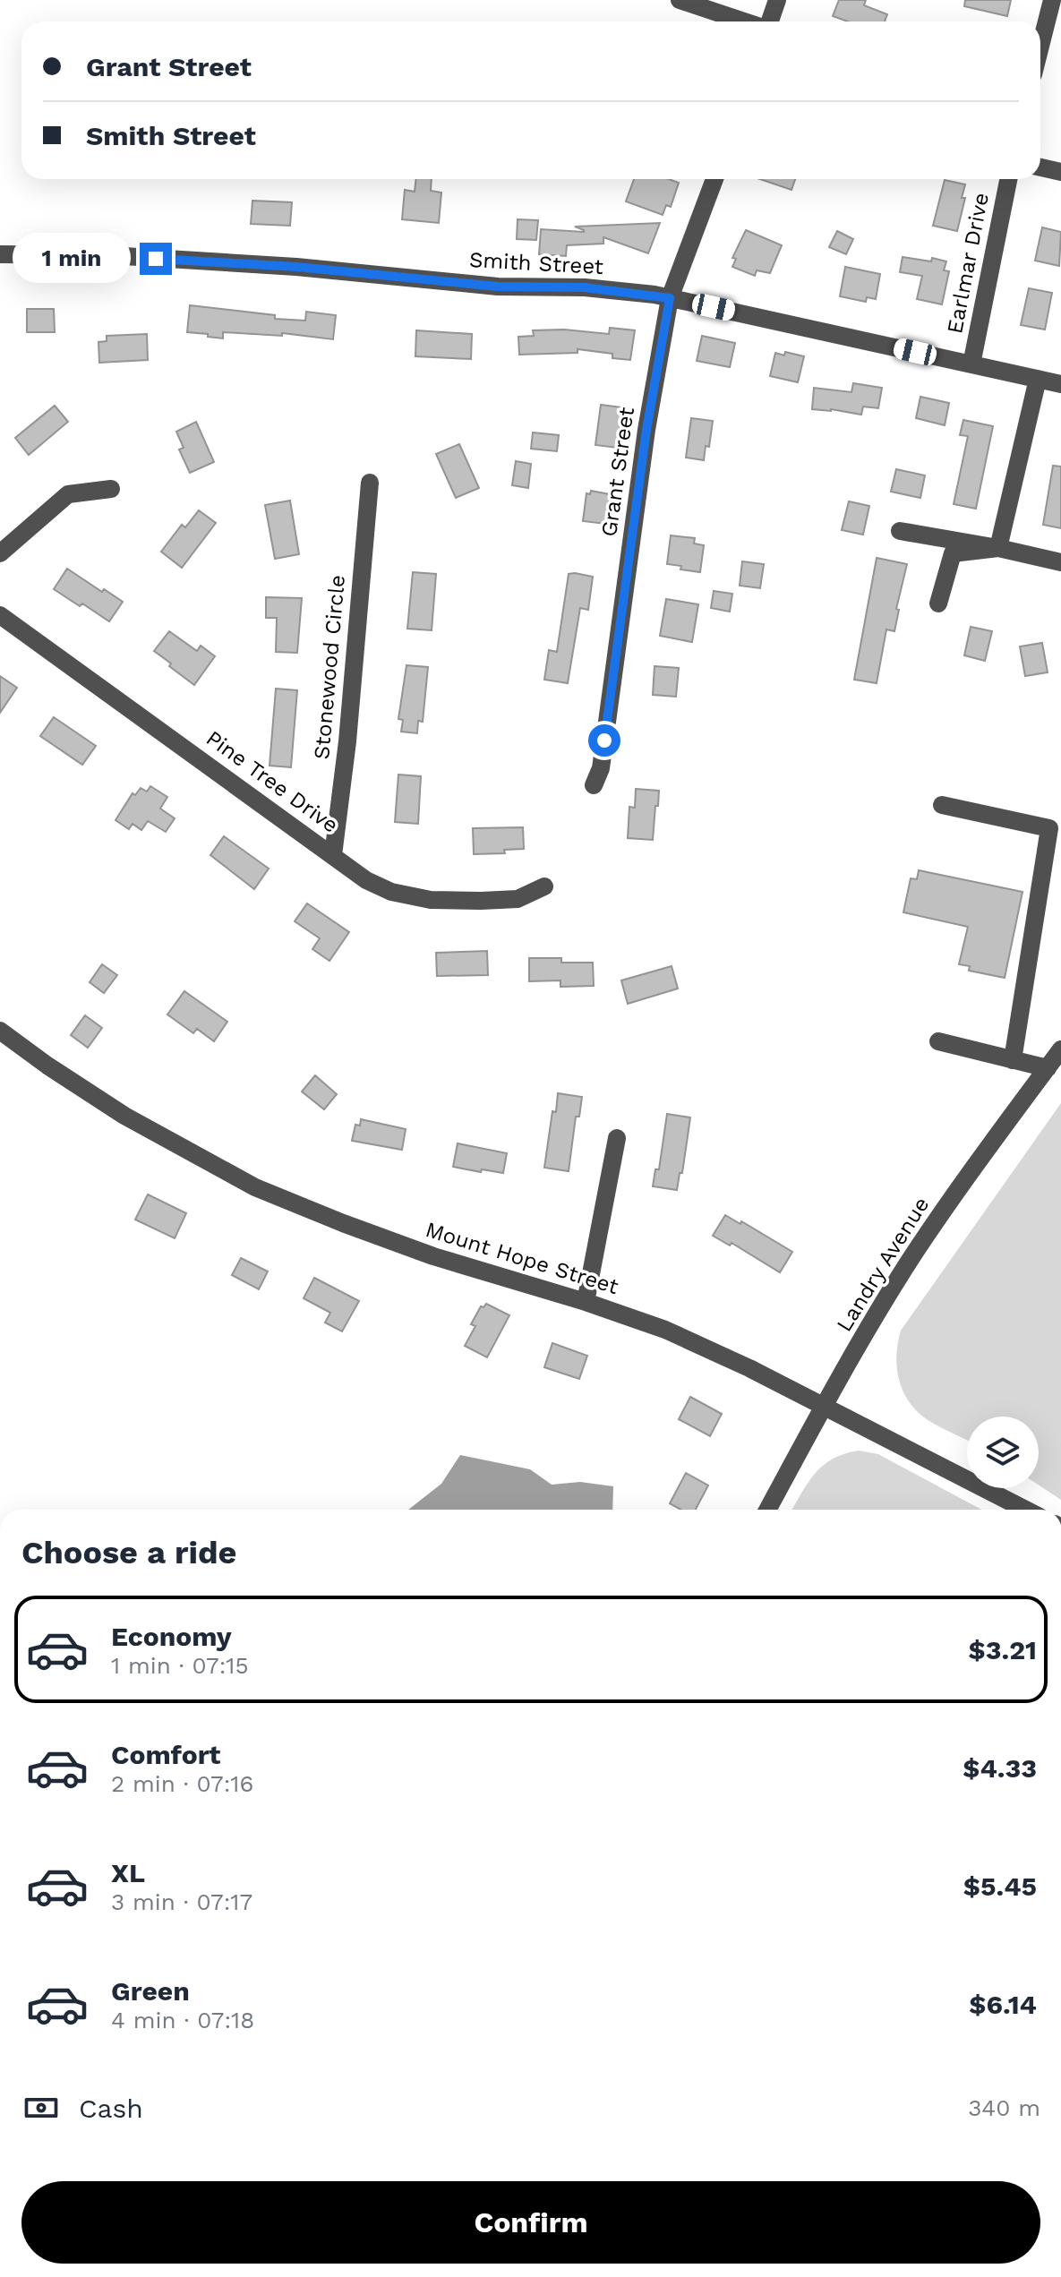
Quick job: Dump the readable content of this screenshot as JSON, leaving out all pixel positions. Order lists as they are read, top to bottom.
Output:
{
  "streets": {
    "street": [
      "Smith Street",
      "Earlmar Drive",
      "Grant Street",
      "Stonewood Circle",
      "Pine Tree Drive",
      "Mount Hope Street",
      "Landry Avenue"
    ]
  },
  "crossings": [
    ["Smith Street", "Earlmar Drive"],
    ["Smith Street", "Grant Street"],
    ["Stonewood Circle", "Pine Tree Drive"],
    ["Mount Hope Street", "Landry Avenue"]
  ],
  "page": {
    "banner": ["Grant Street", "Smith Street"],
    "bubble": "1 min",
    "heading": "Choose a ride",
    "list": [
      {
        "name": "Economy",
        "note": "1 min · 07:15",
        "value": "$3.21"
      },
      {
        "name": "Comfort",
        "note": "2 min · 07:16",
        "value": "$4.33"
      },
      {
        "name": "XL",
        "note": "3 min · 07:17",
        "value": "$5.45"
      },
      {
        "name": "Green",
        "note": "4 min · 07:18",
        "value": "$6.14"
      }
    ],
    "pay": ["Cash", "340 m"],
    "buttons": "Confirm"
  }
}
